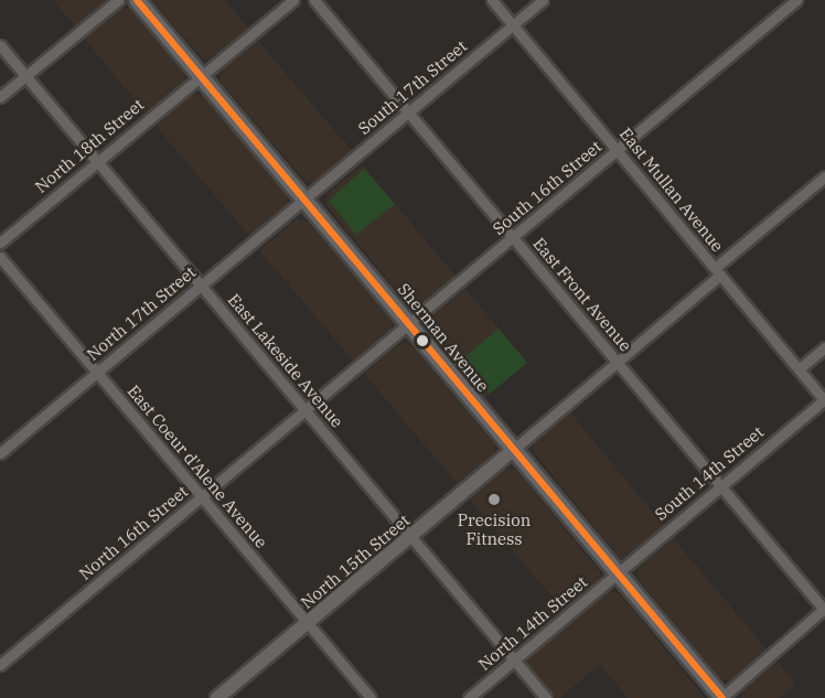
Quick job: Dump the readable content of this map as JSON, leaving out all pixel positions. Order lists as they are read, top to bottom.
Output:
{
  "streets": {
    "main road": ["Sherman Avenue", "North 15th Street"],
    "street": [
      "South 17th Street",
      "North 18th Street",
      "South 16th Street",
      "East Mullan Avenue",
      "East Front Avenue",
      "North 17th Street",
      "East Lakeside Avenue",
      "East Coeur d'Alene Avenue",
      "South 14th Street",
      "North 16th Street",
      "North 14th Street"
    ]
  },
  "crossings": [
    ["South 17th Street", "East Mullan Avenue"],
    ["South 17th Street", "East Front Avenue"],
    ["South 17th Street", "North 17th Street"],
    ["South 17th Street", "Sherman Avenue"],
    ["North 18th Street", "Sherman Avenue"],
    ["North 18th Street", "East Lakeside Avenue"],
    ["South 16th Street", "East Mullan Avenue"],
    ["South 16th Street", "East Front Avenue"],
    ["South 16th Street", "Sherman Avenue"],
    ["South 16th Street", "North 16th Street"],
    ["East Mullan Avenue", "South 14th Street"],
    ["East Front Avenue", "South 14th Street"],
    ["North 17th Street", "Sherman Avenue"],
    ["North 17th Street", "East Lakeside Avenue"],
    ["North 17th Street", "East Coeur d'Alene Avenue"],
    ["Sherman Avenue", "South 14th Street"],
    ["Sherman Avenue", "North 16th Street"],
    ["Sherman Avenue", "North 15th Street"],
    ["Sherman Avenue", "North 14th Street"],
    ["East Lakeside Avenue", "North 16th Street"],
    ["East Lakeside Avenue", "North 15th Street"],
    ["East Lakeside Avenue", "North 14th Street"],
    ["East Coeur d'Alene Avenue", "North 16th Street"],
    ["East Coeur d'Alene Avenue", "North 15th Street"],
    ["South 14th Street", "North 14th Street"]
  ],
  "places": ["Precision Fitness"]
}
